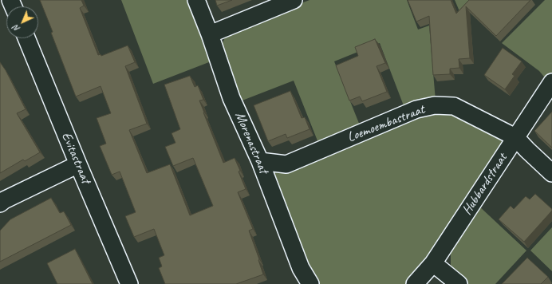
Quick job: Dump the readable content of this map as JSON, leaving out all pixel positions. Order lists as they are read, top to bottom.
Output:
{
  "streets": {
    "street": [
      "Loemoembastraat",
      "Morenastraat",
      "Evitastraat",
      "Hubbardstraat"
    ]
  },
  "crossings": [
    ["Loemoembastraat", "Morenastraat"],
    ["Loemoembastraat", "Hubbardstraat"]
  ],
  "north": "bottom left"
}
